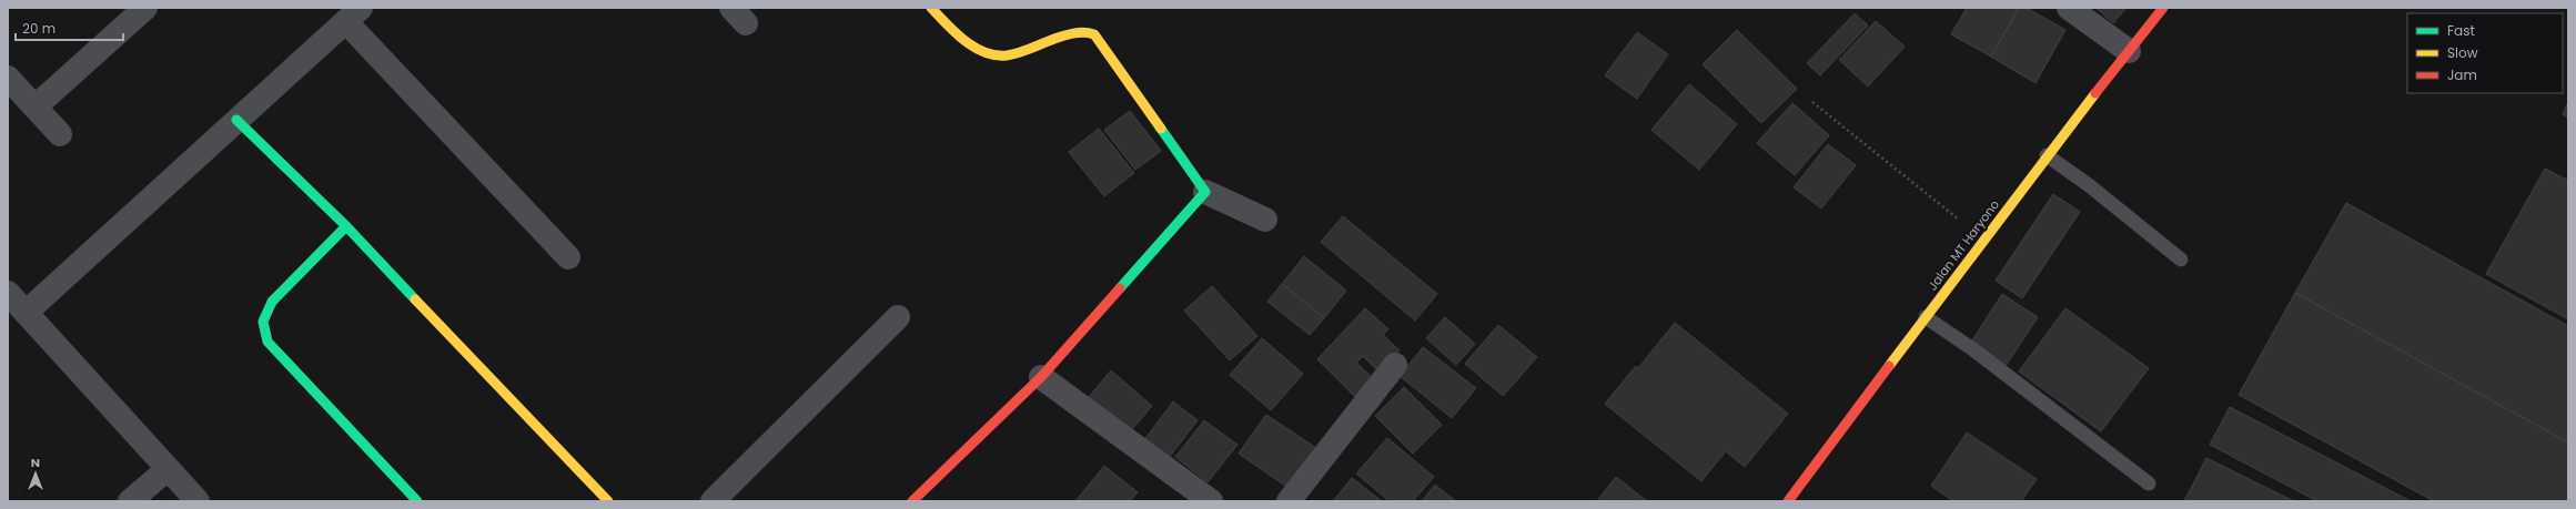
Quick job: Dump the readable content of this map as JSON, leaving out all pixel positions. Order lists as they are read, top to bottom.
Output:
{
  "streets": {
    "street": ["Jalan MT Haryono"]
  },
  "legend": ["Fast", "Slow", "Jam"],
  "scale_bar": "20 m",
  "north": "top"
}
